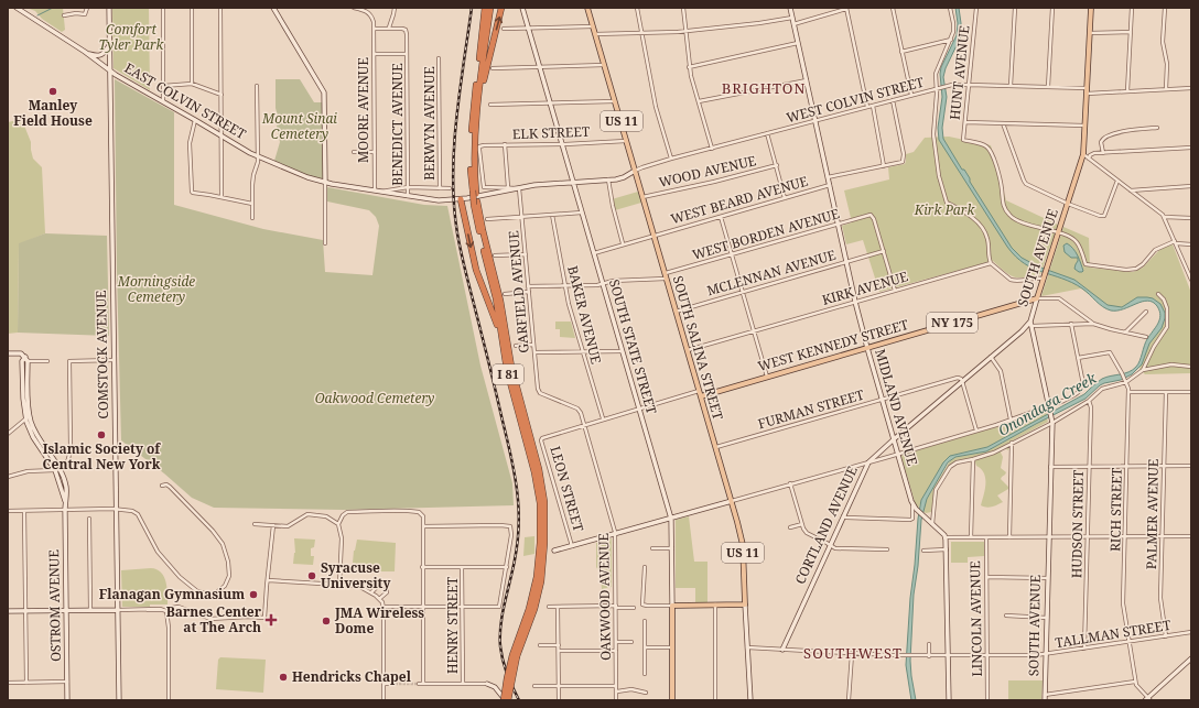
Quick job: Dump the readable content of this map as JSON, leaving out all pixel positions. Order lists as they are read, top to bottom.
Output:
{
  "streets": {
    "highway": ["I 81"],
    "main road": [
      "US 11",
      "SOUTH AVENUE",
      "NY 175",
      "WEST KENNEDY STREET",
      "SOUTH STATE STREET",
      "SOUTH SALINA STREET"
    ],
    "street": [
      "HUNT AVENUE",
      "WEST COLVIN STREET",
      "EAST COLVIN STREET",
      "MOORE AVENUE",
      "BERWYN AVENUE",
      "BENEDICT AVENUE",
      "ELK STREET",
      "WOOD AVENUE",
      "WEST BEARD AVENUE",
      "WEST BORDEN AVENUE",
      "MCLENNAN AVENUE",
      "KIRK AVENUE",
      "GARFIELD AVENUE",
      "BAKER AVENUE",
      "COMSTOCK AVENUE",
      "MIDLAND AVENUE",
      "FURMAN STREET",
      "LEON STREET",
      "RICH STREET",
      "PALMER AVENUE",
      "HUDSON STREET",
      "CORTLAND AVENUE",
      "OAKWOOD AVENUE",
      "OSTROM AVENUE",
      "LINCOLN AVENUE",
      "HENRY STREET",
      "TALLMAN STREET"
    ]
  },
  "crossings": [
    ["HUNT AVENUE", "WEST COLVIN STREET"],
    ["HUNT AVENUE", "SOUTH AVENUE"],
    ["WEST COLVIN STREET", "EAST COLVIN STREET"],
    ["WEST COLVIN STREET", "SOUTH AVENUE"],
    ["WEST COLVIN STREET", "SOUTH SALINA STREET"],
    ["WEST COLVIN STREET", "MIDLAND AVENUE"],
    ["EAST COLVIN STREET", "MOORE AVENUE"],
    ["EAST COLVIN STREET", "BERWYN AVENUE"],
    ["EAST COLVIN STREET", "BENEDICT AVENUE"],
    ["EAST COLVIN STREET", "ELK STREET"],
    ["EAST COLVIN STREET", "GARFIELD AVENUE"],
    ["EAST COLVIN STREET", "SOUTH STATE STREET"],
    ["EAST COLVIN STREET", "SOUTH SALINA STREET"],
    ["EAST COLVIN STREET", "COMSTOCK AVENUE"],
    ["ELK STREET", "SOUTH STATE STREET"],
    ["ELK STREET", "SOUTH SALINA STREET"],
    ["WOOD AVENUE", "SOUTH SALINA STREET"],
    ["WEST BEARD AVENUE", "SOUTH STATE STREET"],
    ["WEST BEARD AVENUE", "SOUTH SALINA STREET"],
    ["WEST BEARD AVENUE", "MIDLAND AVENUE"],
    ["WEST BORDEN AVENUE", "MCLENNAN AVENUE"],
    ["WEST BORDEN AVENUE", "GARFIELD AVENUE"],
    ["WEST BORDEN AVENUE", "BAKER AVENUE"],
    ["WEST BORDEN AVENUE", "SOUTH STATE STREET"],
    ["WEST BORDEN AVENUE", "SOUTH SALINA STREET"],
    ["WEST BORDEN AVENUE", "MIDLAND AVENUE"],
    ["SOUTH AVENUE", "WEST KENNEDY STREET"],
    ["SOUTH AVENUE", "CORTLAND AVENUE"],
    ["SOUTH AVENUE", "TALLMAN STREET"],
    ["MCLENNAN AVENUE", "SOUTH SALINA STREET"],
    ["MCLENNAN AVENUE", "MIDLAND AVENUE"],
    ["KIRK AVENUE", "SOUTH SALINA STREET"],
    ["KIRK AVENUE", "MIDLAND AVENUE"],
    ["GARFIELD AVENUE", "OAKWOOD AVENUE"],
    ["WEST KENNEDY STREET", "SOUTH SALINA STREET"],
    ["WEST KENNEDY STREET", "MIDLAND AVENUE"],
    ["SOUTH SALINA STREET", "FURMAN STREET"],
    ["SOUTH SALINA STREET", "TALLMAN STREET"],
    ["MIDLAND AVENUE", "FURMAN STREET"],
    ["MIDLAND AVENUE", "CORTLAND AVENUE"],
    ["FURMAN STREET", "CORTLAND AVENUE"],
    ["LEON STREET", "OAKWOOD AVENUE"],
    ["RICH STREET", "TALLMAN STREET"],
    ["PALMER AVENUE", "TALLMAN STREET"],
    ["HUDSON STREET", "TALLMAN STREET"],
    ["CORTLAND AVENUE", "TALLMAN STREET"],
    ["LINCOLN AVENUE", "TALLMAN STREET"]
  ],
  "districts": ["BRIGHTON", "SOUTHWEST"],
  "water": ["Onondaga Creek"],
  "parks": [
    "Comfort Tyler Park",
    "Mount Sinai Cemetery",
    "Kirk Park",
    "Morningside Cemetery",
    "Oakwood Cemetery"
  ],
  "places": {
    "other": [
      "Manley Field House",
      "Islamic Society of Central New York",
      "Syracuse University",
      "Flanagan Gymnasium",
      "JMA Wireless Dome",
      "Hendricks Chapel"
    ],
    "health": ["Barnes Center at The Arch"]
  }
}
